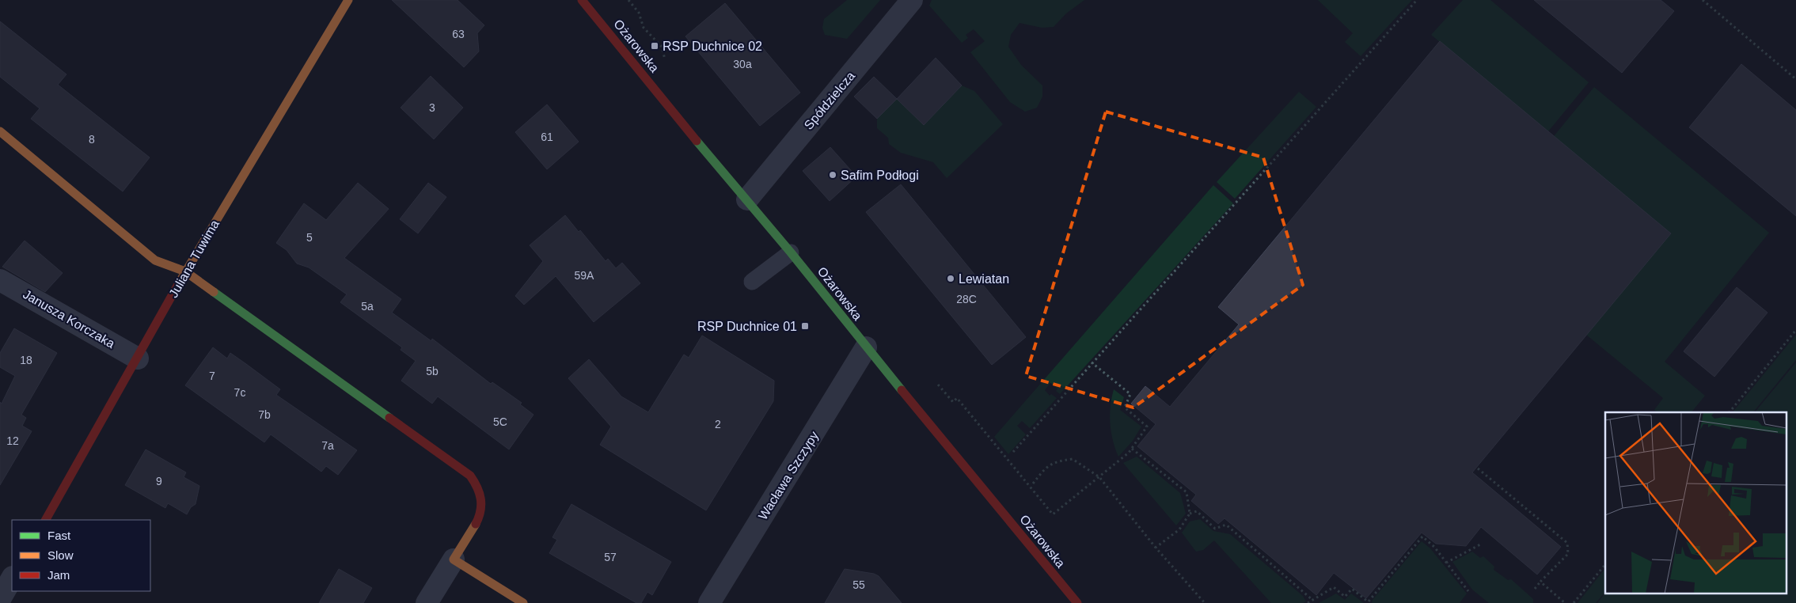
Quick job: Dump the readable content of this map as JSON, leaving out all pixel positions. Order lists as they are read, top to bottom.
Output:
{
  "streets": {
    "street": [
      "Ożarowska",
      "Spółdzielcza",
      "Juliana Tuwima",
      "Janusza Korczaka",
      "Wacława Szczypy"
    ]
  },
  "crossings": [
    ["Ożarowska", "Spółdzielcza"],
    ["Ożarowska", "Wacława Szczypy"],
    ["Juliana Tuwima", "Janusza Korczaka"]
  ],
  "places": {
    "transit": ["RSP Duchnice 02", "RSP Duchnice 01"],
    "other": ["Safim Podłogi", "Lewiatan"]
  },
  "house_numbers": [
    "63",
    "30a",
    "3",
    "61",
    "8",
    "5",
    "59A",
    "28C",
    "5a",
    "18",
    "5b",
    "7",
    "7c",
    "7b",
    "5C",
    "2",
    "12",
    "7a",
    "9",
    "57",
    "55"
  ],
  "legend": ["Fast", "Slow", "Jam"]
}
